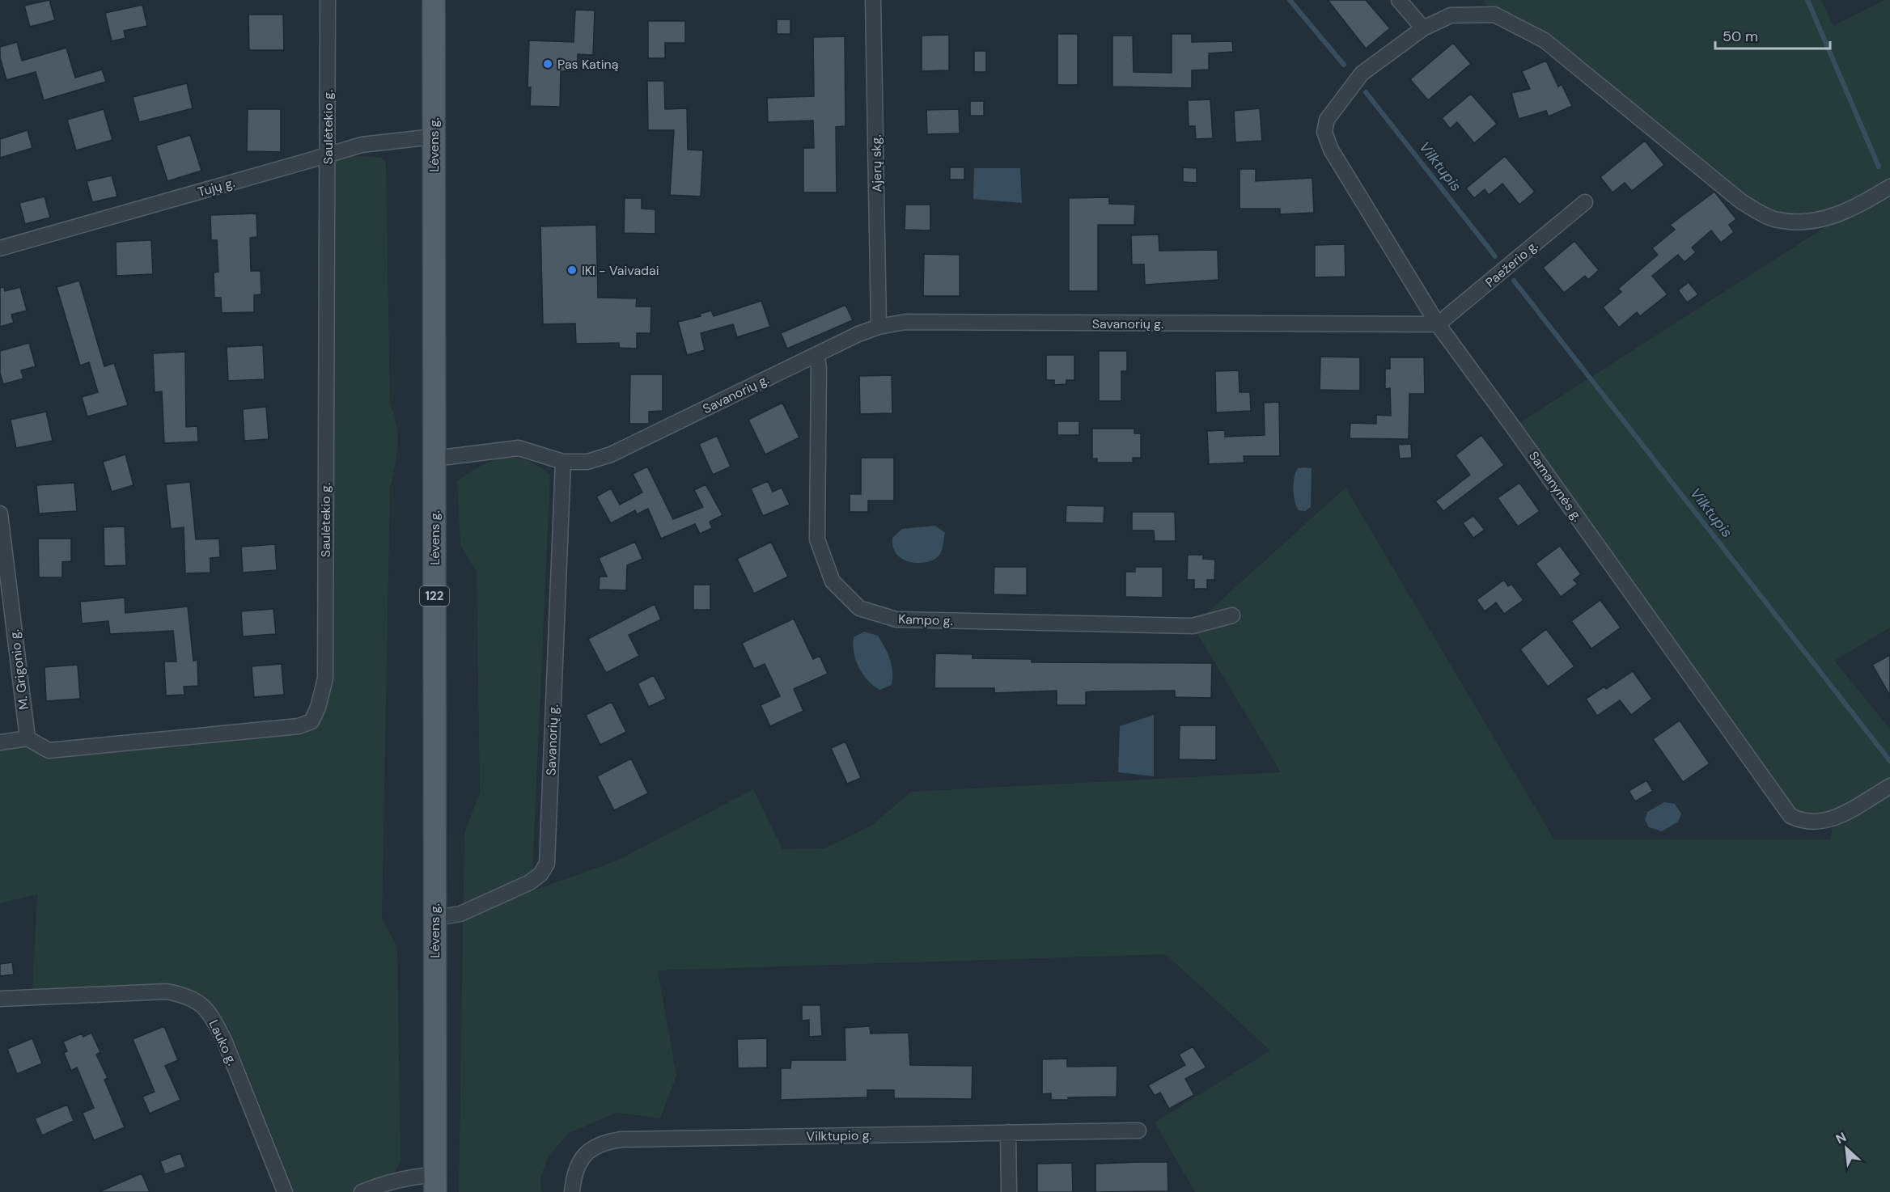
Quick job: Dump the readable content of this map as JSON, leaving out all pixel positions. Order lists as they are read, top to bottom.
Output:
{
  "streets": {
    "main road": ["Lėvens g.", "122"],
    "street": [
      "Saulėtekio g.",
      "Ajerų skg.",
      "Tujų g.",
      "Paežerio g.",
      "Savanorių g.",
      "Samanynės g.",
      "Kampo g.",
      "M. Grigonio g.",
      "Lauko g.",
      "Vilktupio g."
    ]
  },
  "crossings": [
    ["Saulėtekio g.", "Tujų g."],
    ["Saulėtekio g.", "M. Grigonio g."],
    ["Lėvens g.", "Tujų g."],
    ["Lėvens g.", "Savanorių g."],
    ["Ajerų skg.", "Savanorių g."],
    ["Paežerio g.", "Savanorių g."],
    ["Paežerio g.", "Samanynės g."],
    ["Savanorių g.", "Samanynės g."],
    ["Savanorių g.", "Kampo g."]
  ],
  "water": ["Vilktupis"],
  "places": ["Pas Katiną", "IKI - Vaivadai"],
  "scale_bar": "50 m",
  "north": "top left"
}
